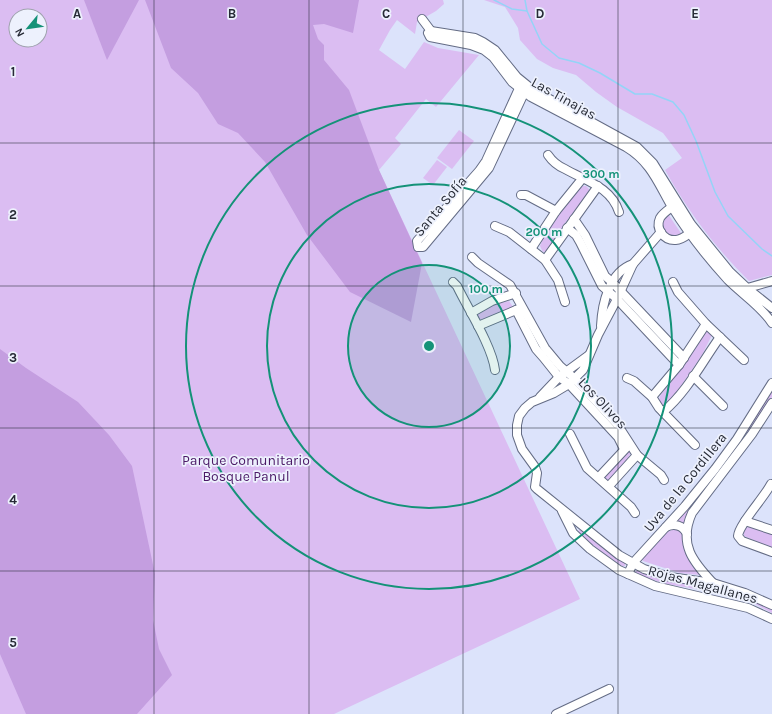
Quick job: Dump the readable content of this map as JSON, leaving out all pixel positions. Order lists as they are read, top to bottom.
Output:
{
  "streets": {
    "street": [
      "Las Tinajas",
      "Santa Sofía",
      "Los Olivos",
      "Uva de la Cordillera",
      "Rojas Magallanes"
    ]
  },
  "crossings": [
    ["Las Tinajas", "Santa Sofía"],
    ["Uva de la Cordillera", "Rojas Magallanes"]
  ],
  "parks": ["Parque Comunitario Bosque Panul"],
  "north": "bottom left",
  "grid": {
    "columns": [
      "A",
      "B",
      "C",
      "D",
      "E"
    ],
    "rows": [
      "1",
      "2",
      "3",
      "4",
      "5"
    ]
  },
  "rings": ["300 m", "200 m", "100 m"]
}
